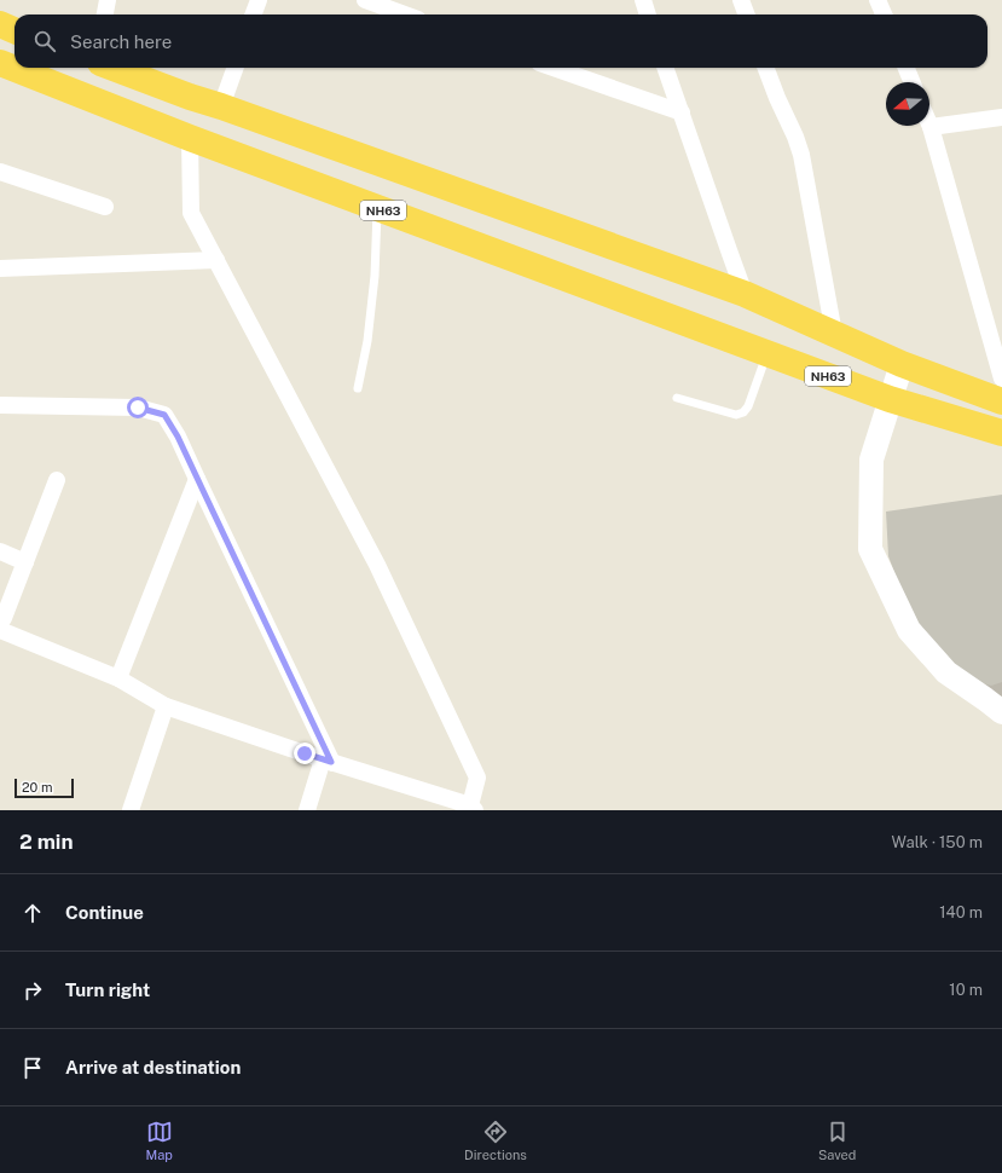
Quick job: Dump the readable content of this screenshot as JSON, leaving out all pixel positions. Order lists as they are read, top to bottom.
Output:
{
  "streets": {
    "highway": ["NH63"]
  },
  "scale_bar": "20 m",
  "north": "left",
  "page": {
    "search": "Search here",
    "scale": "20 m",
    "heading": ["2 min", "Walk · 150 m"],
    "list": [
      ["Continue", "140 m"],
      ["Turn right", "10 m"],
      "Arrive at destination"
    ],
    "nav": ["Map", "Directions", "Saved"]
  }
}
